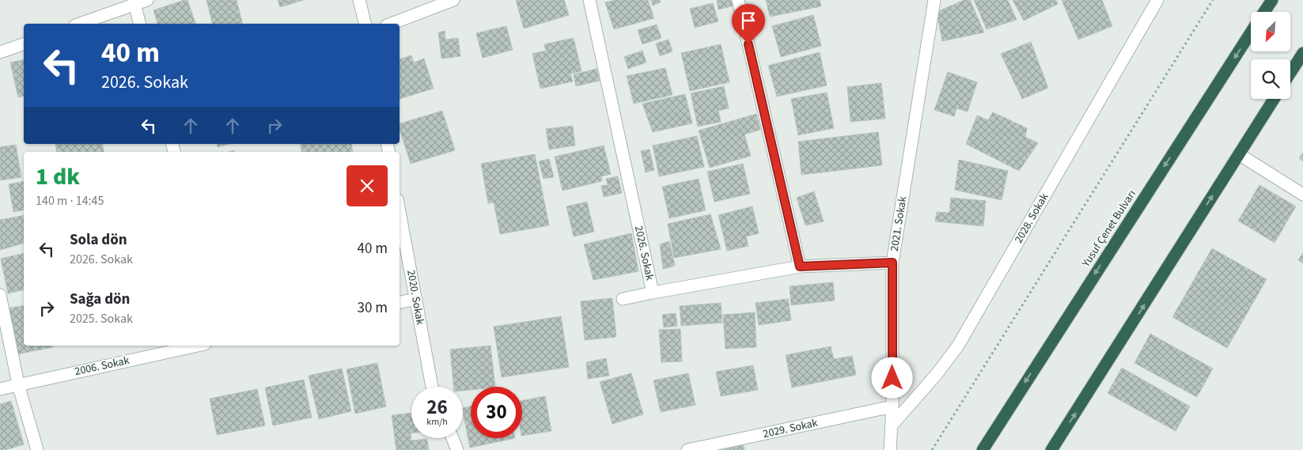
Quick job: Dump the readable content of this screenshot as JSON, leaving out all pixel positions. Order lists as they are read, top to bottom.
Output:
{
  "streets": {
    "highway": ["Yusuf Çenet Bulvarı"],
    "street": [
      "2028. Sokak",
      "2021. Sokak",
      "2026. Sokak",
      "2020. Sokak",
      "2006. Sokak",
      "2029. Sokak"
    ]
  },
  "crossings": [
    ["2028. Sokak", "2021. Sokak"],
    ["2021. Sokak", "2026. Sokak"],
    ["2021. Sokak", "2029. Sokak"]
  ],
  "north": "bottom left",
  "page": {
    "turn": ["40 m", "2026. Sokak"],
    "heading": ["1 dk", "140 m · 14:45"],
    "list": [
      {
        "name": "Sola dön",
        "note": "2026. Sokak",
        "value": "40 m"
      },
      {
        "name": "Sağa dön",
        "note": "2025. Sokak",
        "value": "30 m"
      }
    ],
    "speed": "26 km/h",
    "limit": "30"
  }
}
